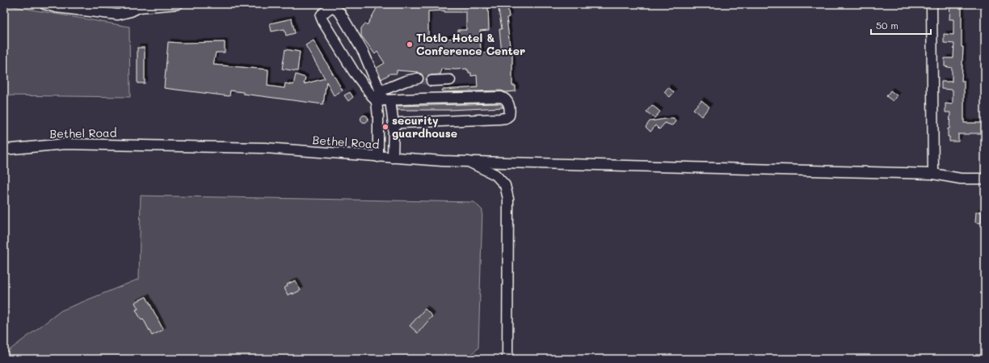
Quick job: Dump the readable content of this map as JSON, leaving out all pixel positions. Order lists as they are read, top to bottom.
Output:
{
  "streets": {
    "street": ["Bethel Road"]
  },
  "places": ["Tlotlo Hotel & Conference Center", "security guardhouse"],
  "scale_bar": "50 m"
}
